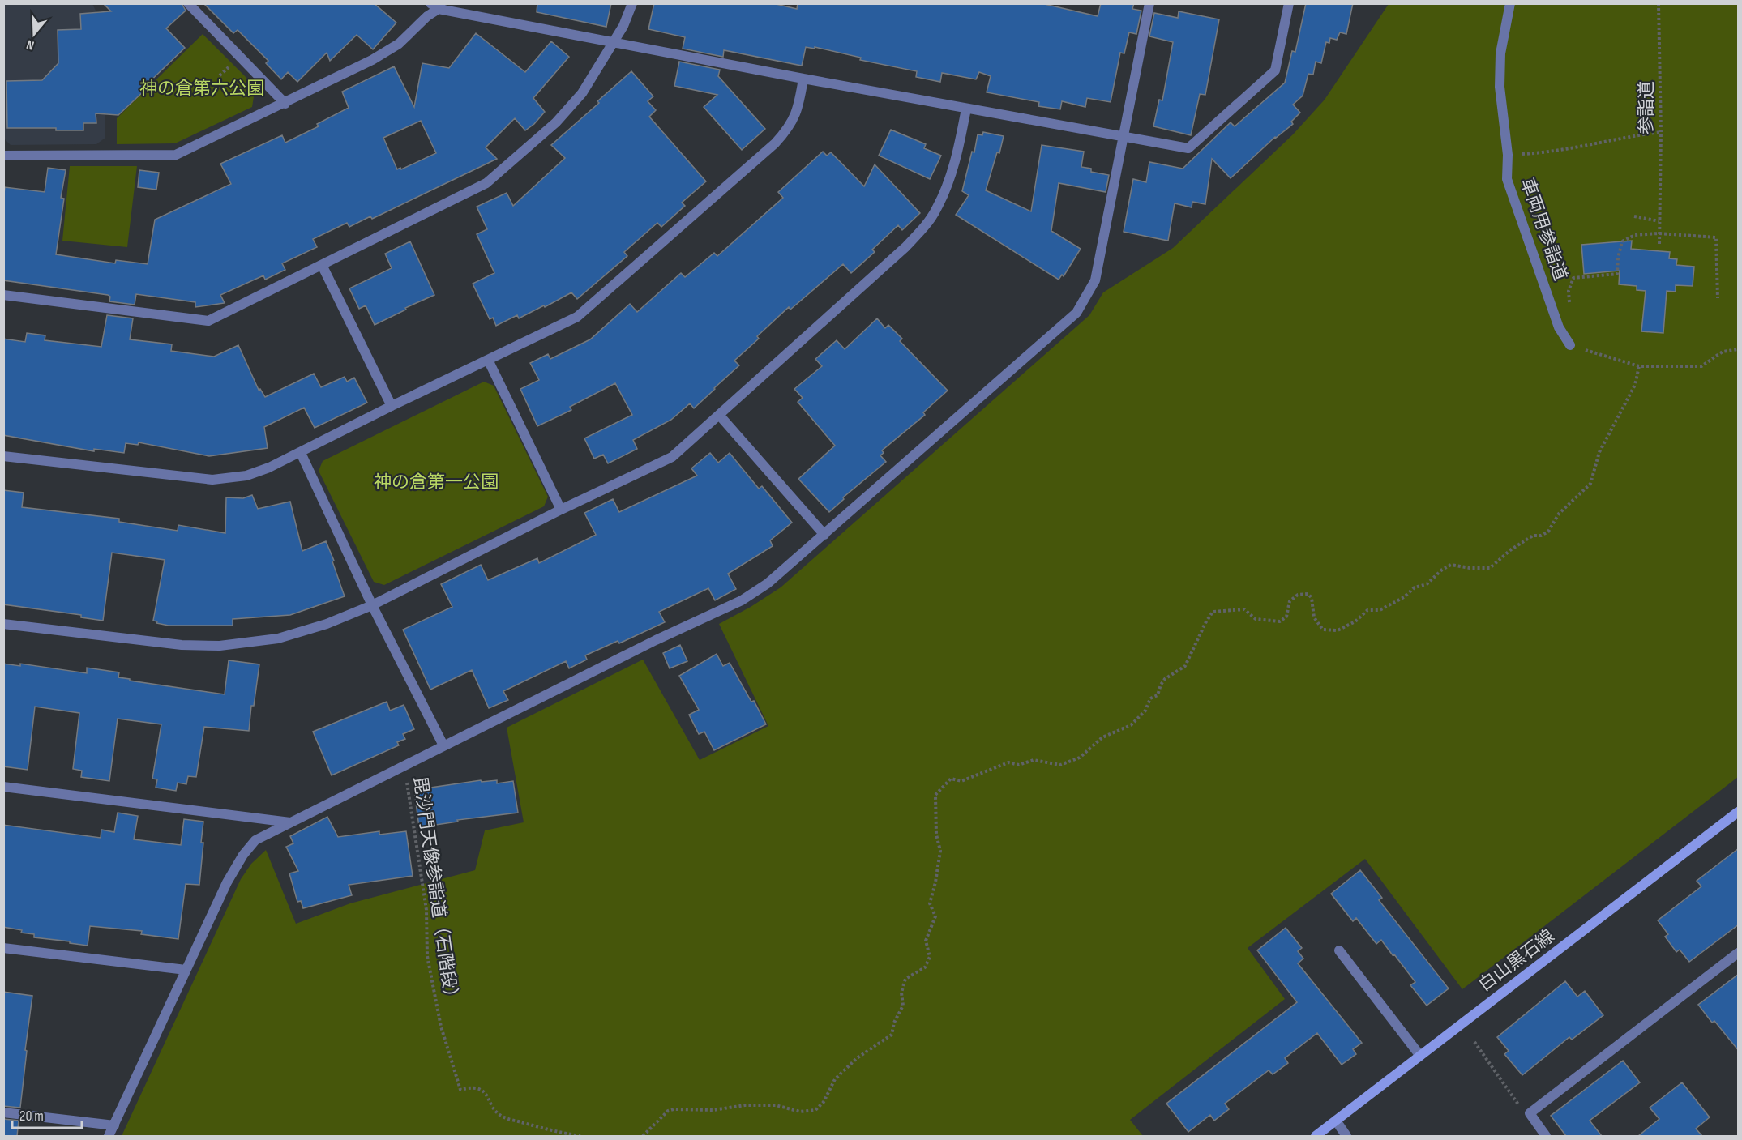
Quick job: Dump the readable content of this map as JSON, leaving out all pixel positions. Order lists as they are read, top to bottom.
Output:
{
  "streets": {
    "street": ["車両用参詣道", "白山黒石線"],
    "path": ["参詣道", "毘沙門天像参詣道（石階段）"]
  },
  "parks": ["神の倉第六公園", "神の倉第一公園"],
  "scale_bar": "20 m",
  "north": "bottom"
}
